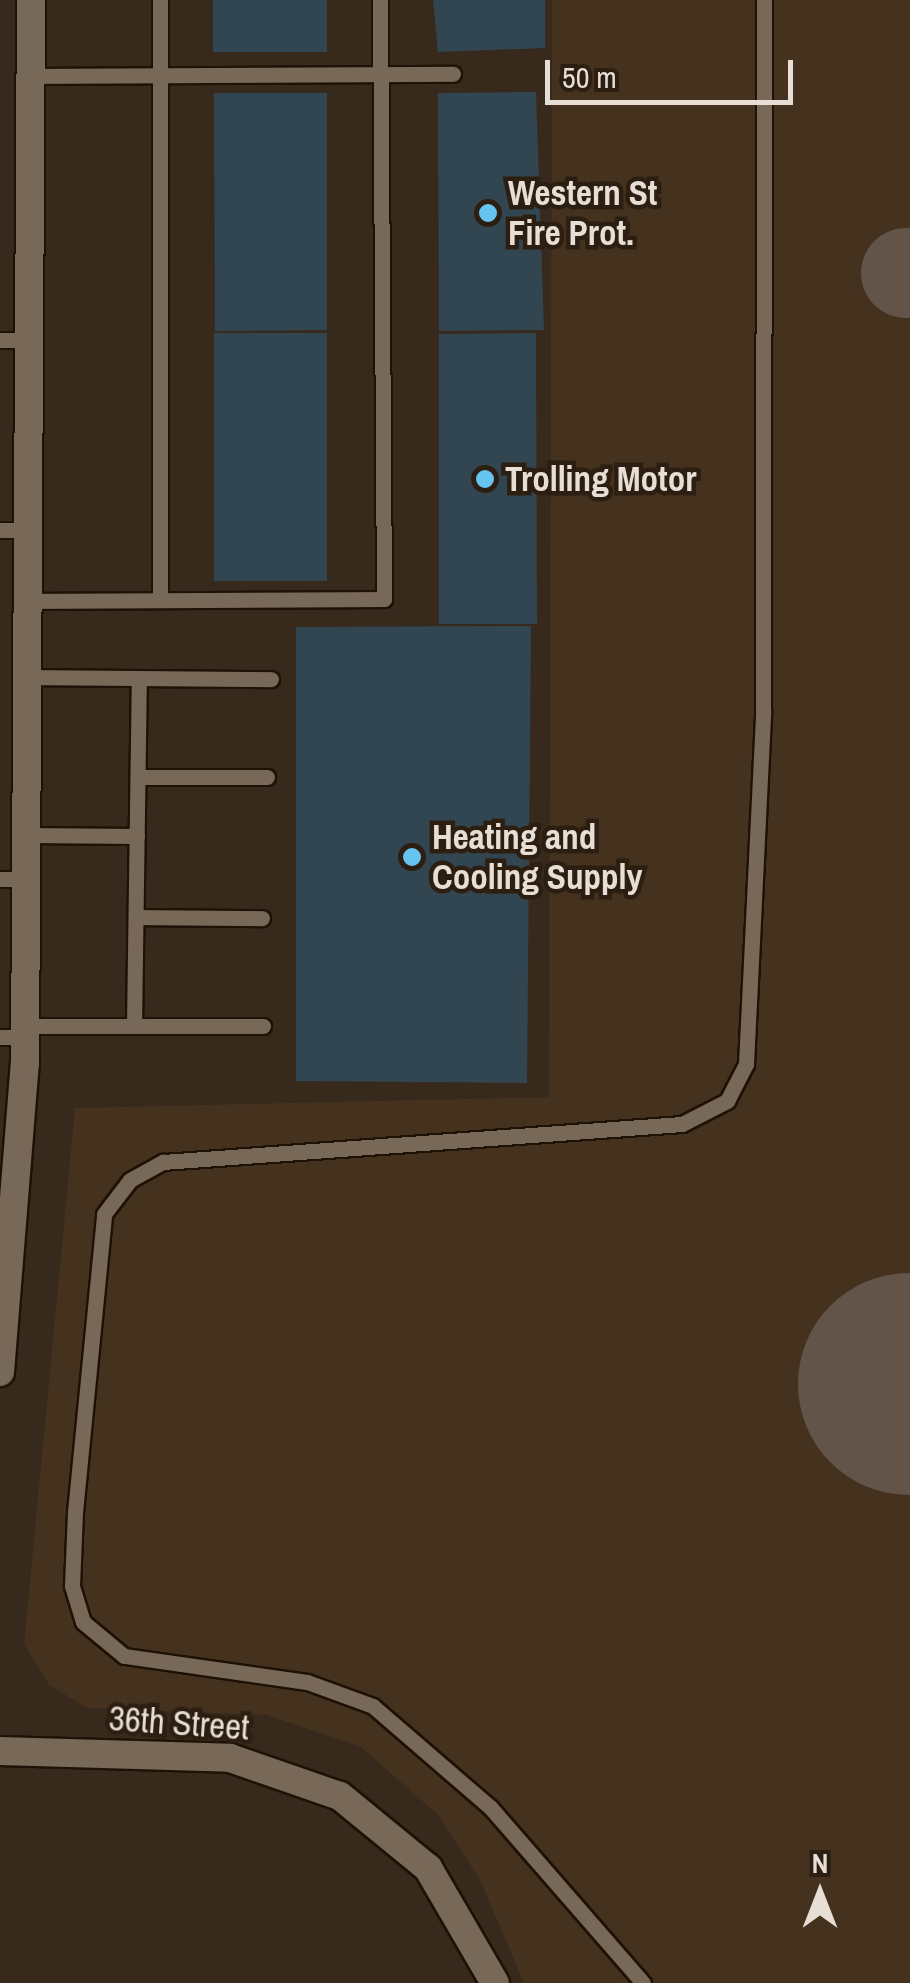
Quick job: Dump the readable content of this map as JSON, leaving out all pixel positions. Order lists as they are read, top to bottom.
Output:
{
  "streets": {
    "street": ["36th Street"]
  },
  "places": ["Western St Fire Prot.", "Trolling Motor", "Heating and Cooling Supply"],
  "scale_bar": "50 m",
  "north": "top"
}
